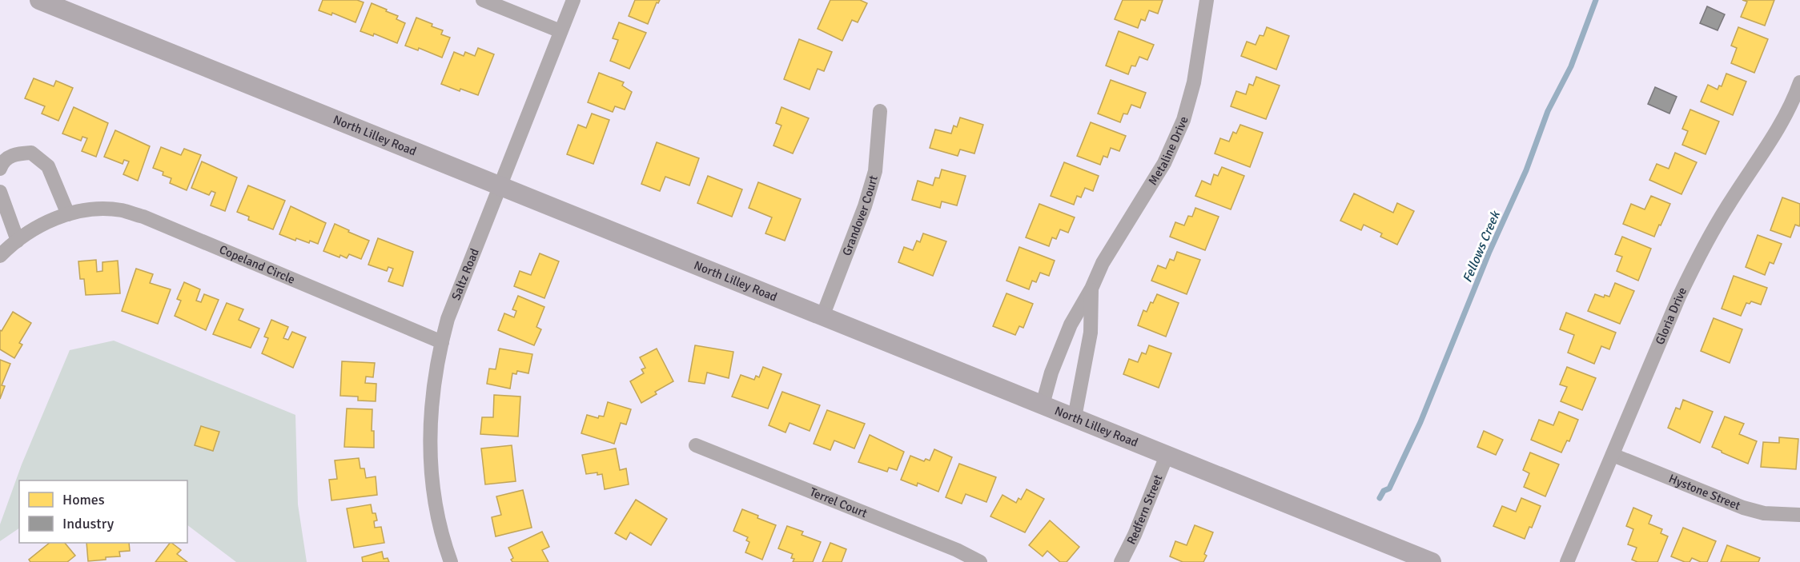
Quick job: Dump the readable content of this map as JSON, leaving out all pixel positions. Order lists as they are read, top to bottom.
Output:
{
  "streets": {
    "street": [
      "North Lilley Road",
      "Metaline Drive",
      "Grandover Court",
      "Copeland Circle",
      "Saltz Road",
      "Gloria Drive",
      "Hystone Street",
      "Terrel Court",
      "Redfern Street"
    ]
  },
  "crossings": [
    ["North Lilley Road", "Metaline Drive"],
    ["North Lilley Road", "Grandover Court"],
    ["North Lilley Road", "Saltz Road"],
    ["North Lilley Road", "Redfern Street"],
    ["Copeland Circle", "Saltz Road"],
    ["Gloria Drive", "Hystone Street"]
  ],
  "water": ["Fellows Creek"],
  "legend": ["Homes", "Industry"]
}
